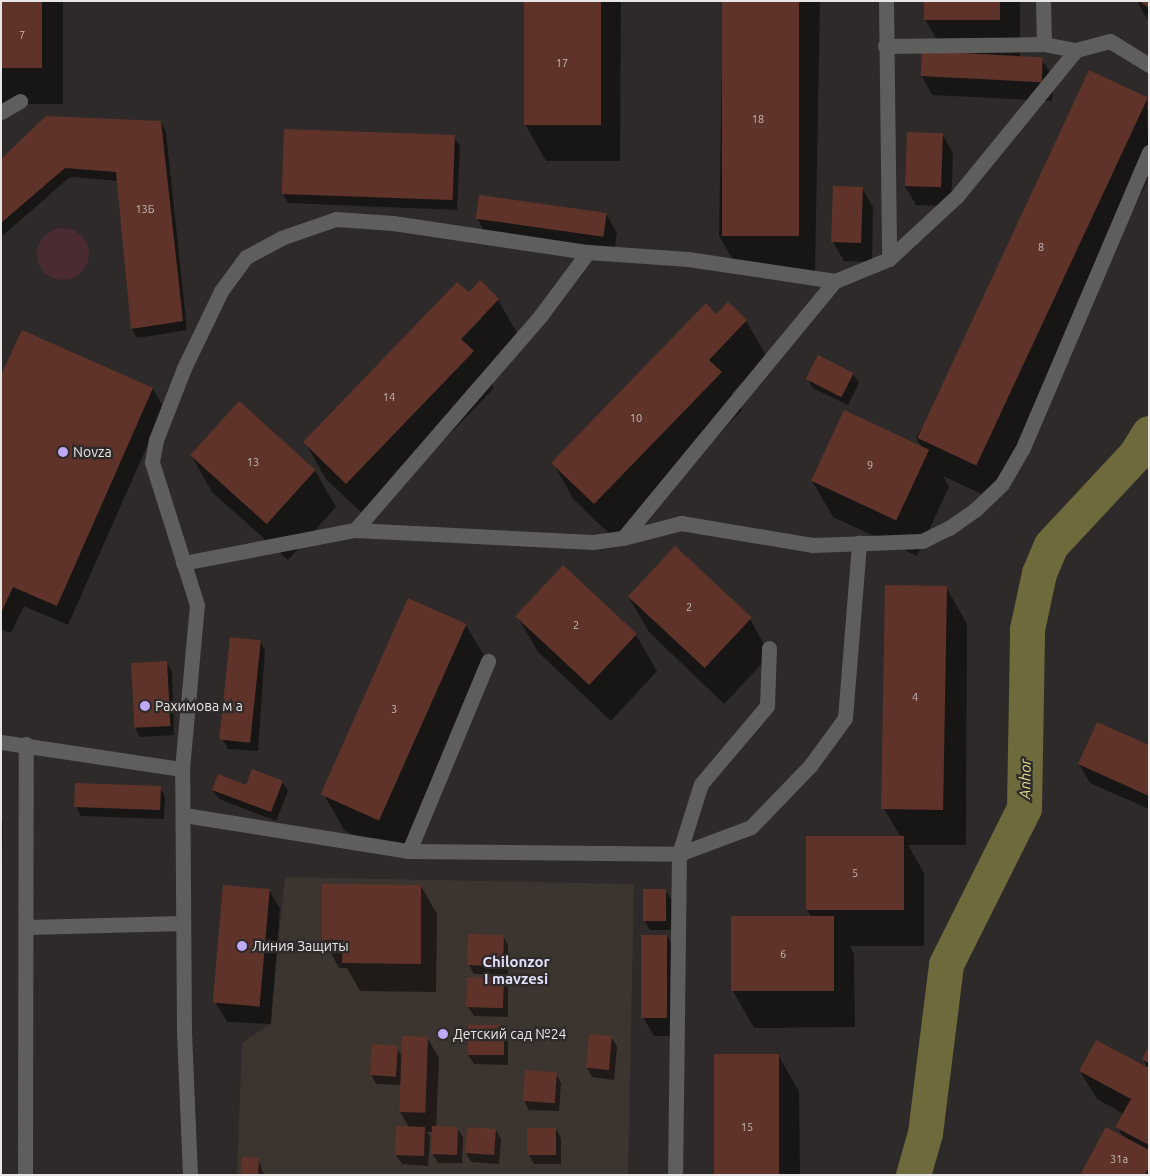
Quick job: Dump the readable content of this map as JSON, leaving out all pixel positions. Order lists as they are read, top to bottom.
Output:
{
  "districts": ["Chilonzor I mavzesi"],
  "water": ["Anhor"],
  "places": [
    "Novza",
    "Рахимова м а",
    "Линия Защиты",
    "Детский сад №24"
  ],
  "house_numbers": [
    "7",
    "17",
    "18",
    "13Б",
    "8",
    "14",
    "10",
    "13",
    "9",
    "2",
    "2",
    "4",
    "3",
    "5",
    "6",
    "15",
    "31a"
  ]
}
